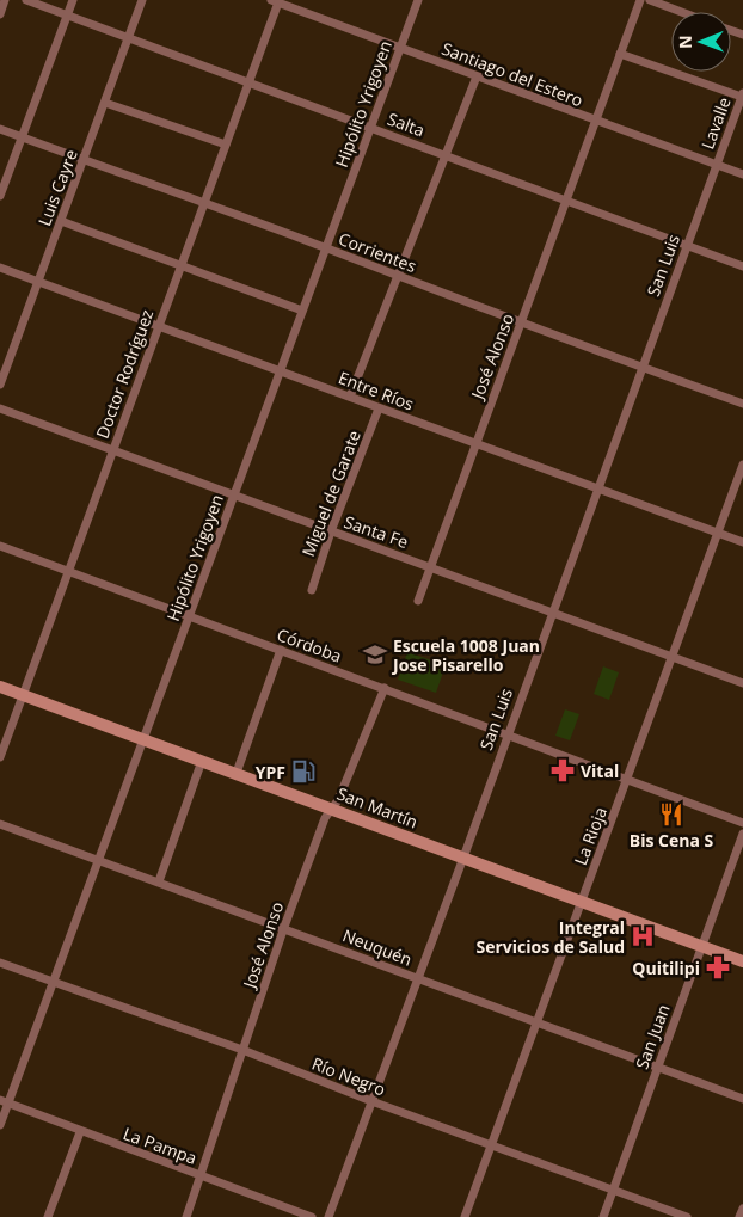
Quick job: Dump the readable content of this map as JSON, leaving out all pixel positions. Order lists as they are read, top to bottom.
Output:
{
  "streets": {
    "street": [
      "Santiago del Estero",
      "Hipólito Yrigoyen",
      "Lavalle",
      "Salta",
      "Luis Cayre",
      "Corrientes",
      "San Luis",
      "José Alonso",
      "Doctor Rodríguez",
      "Entre Ríos",
      "Miguel de Garate",
      "Santa Fe",
      "Córdoba",
      "San Martín",
      "La Rioja",
      "Neuquén",
      "San Juan",
      "Río Negro",
      "La Pampa"
    ]
  },
  "crossings": [
    ["Santiago del Estero", "Hipólito Yrigoyen"],
    ["Santiago del Estero", "Lavalle"],
    ["Santiago del Estero", "San Luis"],
    ["Santiago del Estero", "José Alonso"],
    ["Santiago del Estero", "Doctor Rodríguez"],
    ["Hipólito Yrigoyen", "Salta"],
    ["Hipólito Yrigoyen", "Corrientes"],
    ["Hipólito Yrigoyen", "Entre Ríos"],
    ["Hipólito Yrigoyen", "Santa Fe"],
    ["Hipólito Yrigoyen", "Córdoba"],
    ["Hipólito Yrigoyen", "San Martín"],
    ["Hipólito Yrigoyen", "Neuquén"],
    ["Hipólito Yrigoyen", "Río Negro"],
    ["Hipólito Yrigoyen", "La Pampa"],
    ["Lavalle", "San Luis"],
    ["Salta", "Luis Cayre"],
    ["Salta", "San Luis"],
    ["Salta", "José Alonso"],
    ["Salta", "Doctor Rodríguez"],
    ["Luis Cayre", "Corrientes"],
    ["Luis Cayre", "Entre Ríos"],
    ["Corrientes", "San Luis"],
    ["Corrientes", "José Alonso"],
    ["Corrientes", "Doctor Rodríguez"],
    ["San Luis", "Entre Ríos"],
    ["San Luis", "Santa Fe"],
    ["San Luis", "Córdoba"],
    ["San Luis", "San Martín"],
    ["San Luis", "Neuquén"],
    ["San Luis", "Río Negro"],
    ["José Alonso", "Entre Ríos"],
    ["José Alonso", "Santa Fe"],
    ["José Alonso", "Córdoba"],
    ["José Alonso", "San Martín"],
    ["José Alonso", "Neuquén"],
    ["José Alonso", "Río Negro"],
    ["José Alonso", "La Pampa"],
    ["Doctor Rodríguez", "Entre Ríos"],
    ["Doctor Rodríguez", "Santa Fe"],
    ["Doctor Rodríguez", "Córdoba"],
    ["Doctor Rodríguez", "San Martín"],
    ["Entre Ríos", "Miguel de Garate"],
    ["Entre Ríos", "La Rioja"],
    ["Miguel de Garate", "Santa Fe"],
    ["Santa Fe", "La Rioja"],
    ["Córdoba", "La Rioja"],
    ["San Martín", "La Rioja"],
    ["San Martín", "San Juan"],
    ["La Rioja", "Neuquén"],
    ["La Rioja", "Río Negro"],
    ["Neuquén", "San Juan"],
    ["San Juan", "Río Negro"]
  ],
  "places": {
    "school or university": ["Escuela 1008 Juan Jose Pisarello"],
    "pharmacy": ["Vital", "Quitilipi"],
    "fuel station": ["YPF"],
    "restaurant": ["Bis Cena S"],
    "hospital": ["Integral Servicios de Salud"]
  },
  "north": "left"
}
